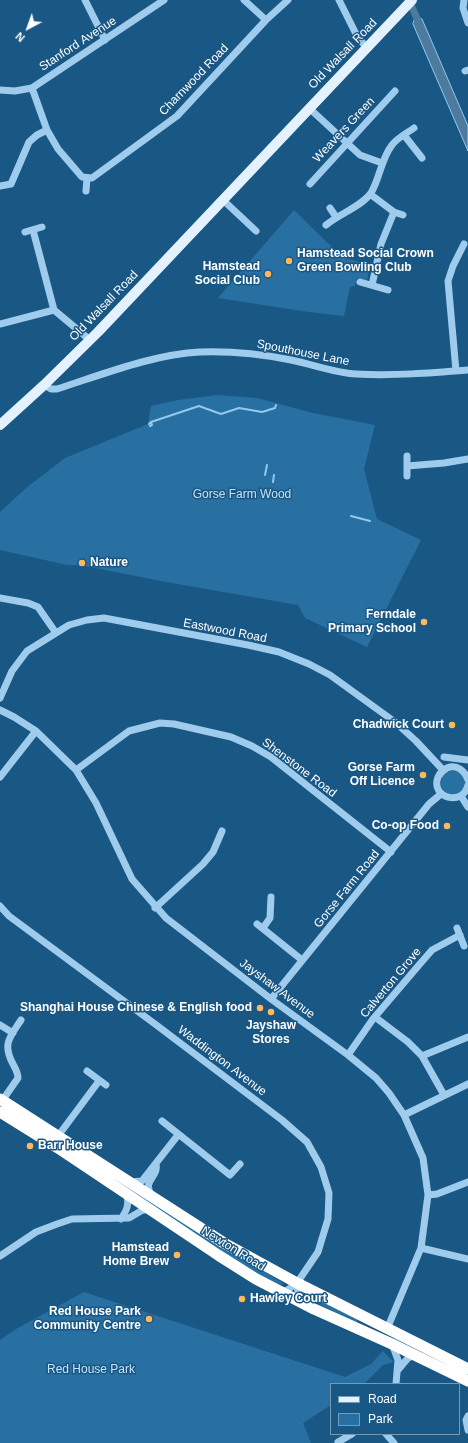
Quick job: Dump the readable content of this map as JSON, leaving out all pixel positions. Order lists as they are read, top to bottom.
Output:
{
  "streets": {
    "highway": ["Newton Road"],
    "main road": ["Old Walsall Road"],
    "street": [
      "Stanford Avenue",
      "Charnwood Road",
      "Weavers Green",
      "Spouthouse Lane",
      "Eastwood Road",
      "Shenstone Road",
      "Gorse Farm Road",
      "Calverton Grove",
      "Jayshaw Avenue",
      "Waddington Avenue"
    ]
  },
  "crossings": [
    ["Old Walsall Road", "Weavers Green"],
    ["Old Walsall Road", "Spouthouse Lane"],
    ["Shenstone Road", "Gorse Farm Road"],
    ["Shenstone Road", "Jayshaw Avenue"],
    ["Gorse Farm Road", "Jayshaw Avenue"],
    ["Calverton Grove", "Jayshaw Avenue"],
    ["Jayshaw Avenue", "Newton Road"],
    ["Waddington Avenue", "Newton Road"]
  ],
  "parks": ["Gorse Farm Wood", "Red House Park"],
  "places": [
    "Hamstead Social Crown Green Bowling Club",
    "Hamstead Social Club",
    "Nature",
    "Ferndale Primary School",
    "Chadwick Court",
    "Gorse Farm Off Licence",
    "Co-op Food",
    "Shanghai House Chinese & English food",
    "Jayshaw Stores",
    "Barr House",
    "Hamstead Home Brew",
    "Hawley Court",
    "Red House Park Community Centre"
  ],
  "legend": ["Road", "Park"],
  "north": "bottom left"
}
